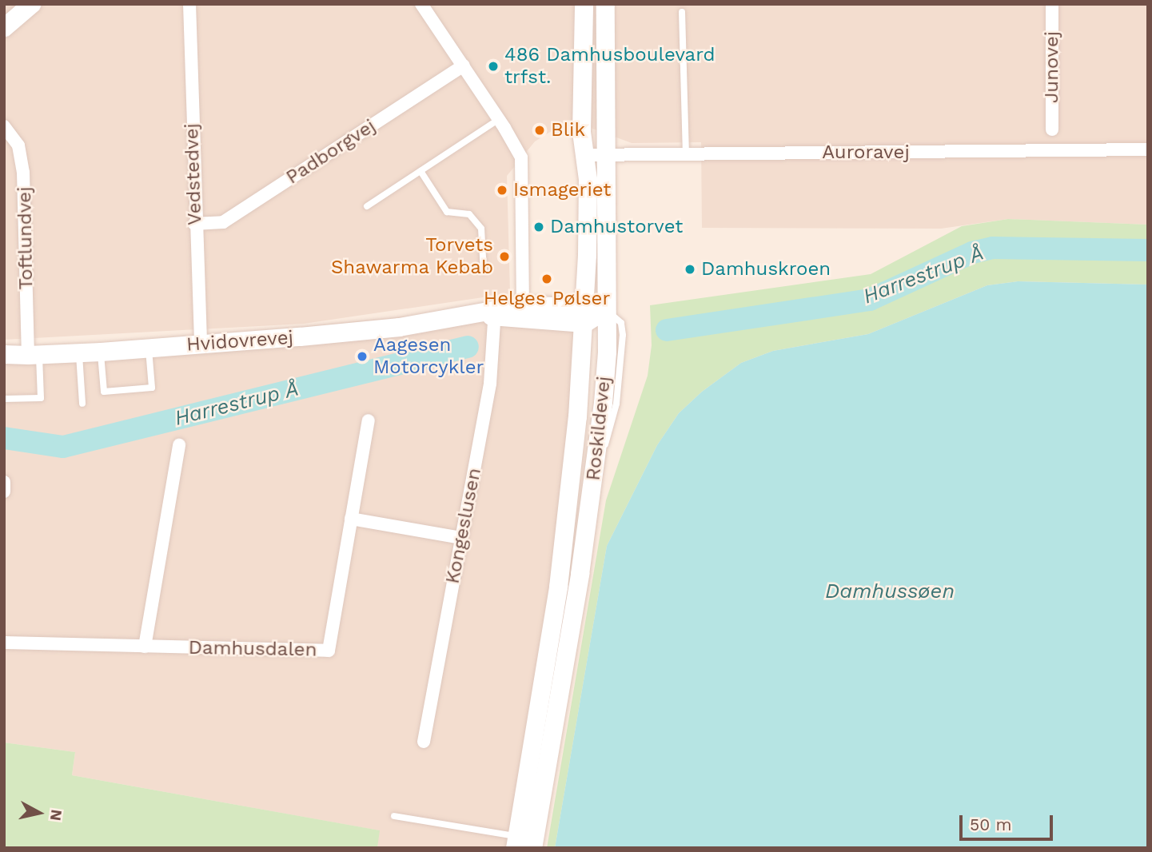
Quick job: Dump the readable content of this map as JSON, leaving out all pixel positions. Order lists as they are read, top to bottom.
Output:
{
  "streets": {
    "main road": ["Hvidovrevej", "Roskildevej"],
    "street": [
      "Junovej",
      "Padborgvej",
      "Auroravej",
      "Vedstedvej",
      "Toftlundvej",
      "Kongeslusen",
      "Damhusdalen"
    ]
  },
  "crossings": [
    ["Padborgvej", "Vedstedvej"],
    ["Auroravej", "Roskildevej"],
    ["Vedstedvej", "Hvidovrevej"],
    ["Toftlundvej", "Hvidovrevej"],
    ["Hvidovrevej", "Roskildevej"],
    ["Hvidovrevej", "Kongeslusen"]
  ],
  "water": ["Harrestrup Å", "Damhussøen"],
  "places": [
    "486 Damhusboulevard trfst.",
    "Blik",
    "Ismageriet",
    "Damhustorvet",
    "Torvets Shawarma Kebab",
    "Damhuskroen",
    "Helges Pølser",
    "Aagesen Motorcykler"
  ],
  "scale_bar": "50 m",
  "north": "right"
}
